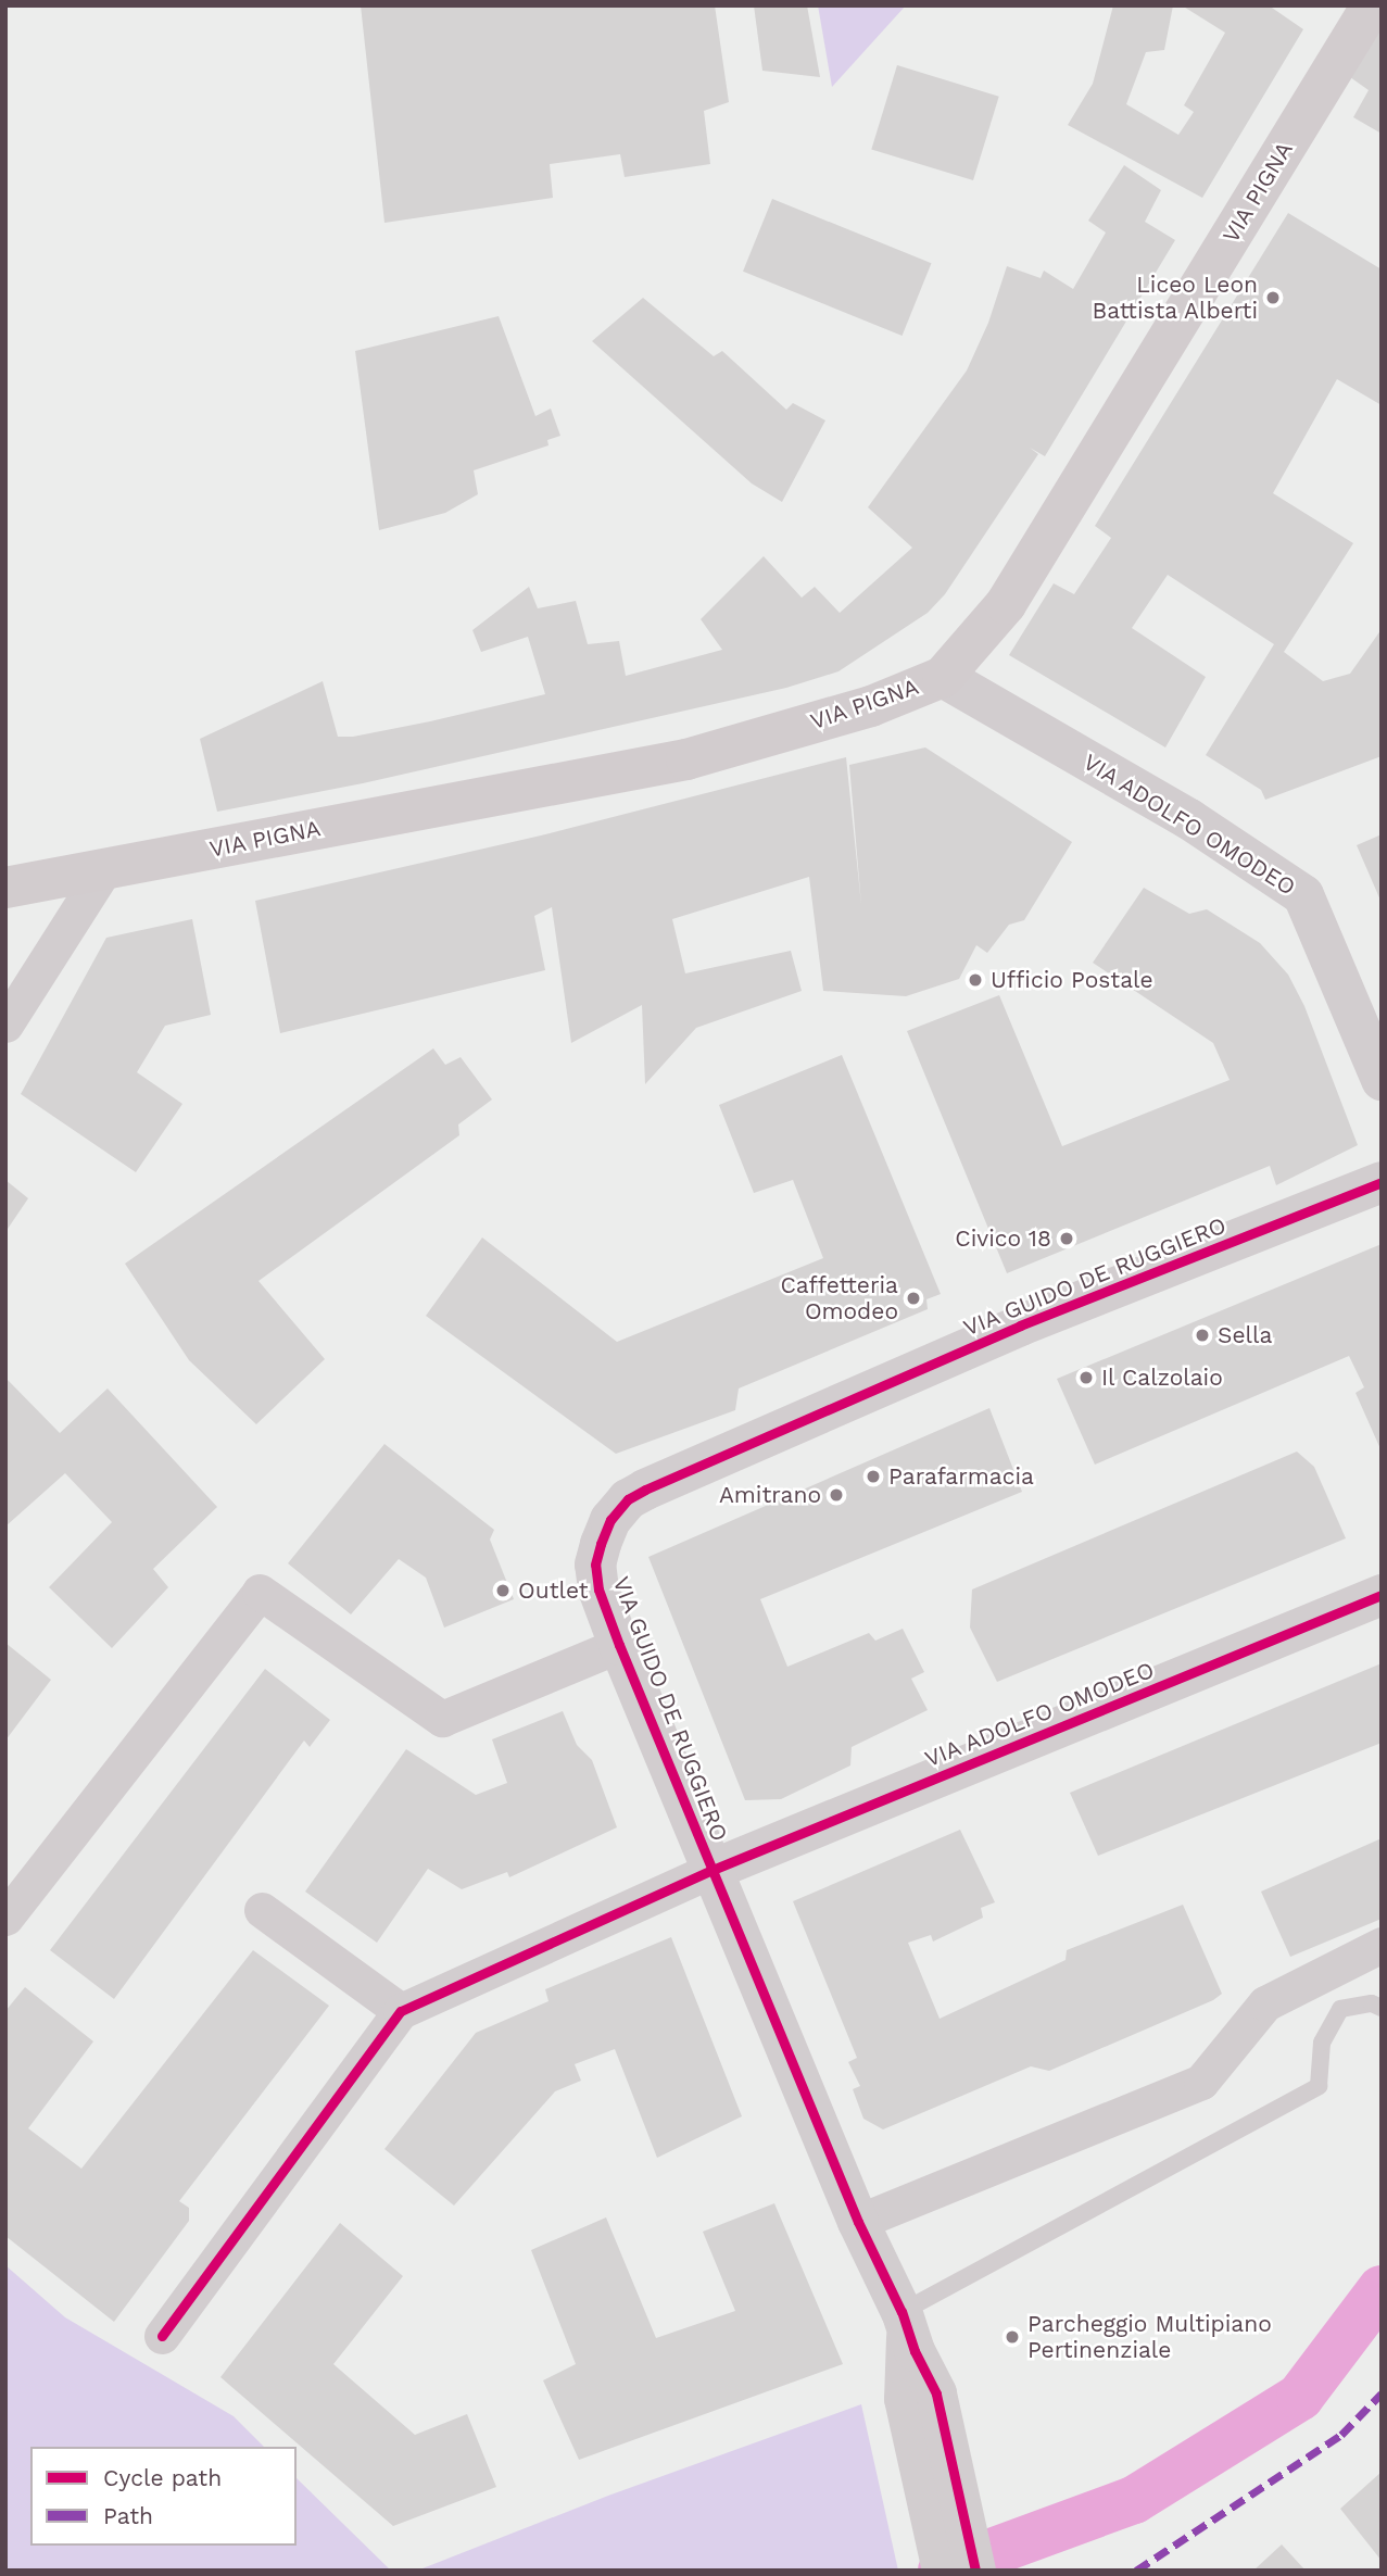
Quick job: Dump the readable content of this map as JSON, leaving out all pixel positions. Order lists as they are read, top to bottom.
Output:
{
  "streets": {
    "main road": ["VIA PIGNA"],
    "street": ["VIA ADOLFO OMODEO", "VIA GUIDO DE RUGGIERO"]
  },
  "crossings": [
    ["VIA PIGNA", "VIA ADOLFO OMODEO"],
    ["VIA ADOLFO OMODEO", "VIA GUIDO DE RUGGIERO"]
  ],
  "places": [
    "Liceo Leon Battista Alberti",
    "Ufficio Postale",
    "Civico 18",
    "Caffetteria Omodeo",
    "Sella",
    "Il Calzolaio",
    "Parafarmacia",
    "Amitrano",
    "Outlet",
    "Parcheggio Multipiano Pertinenziale"
  ],
  "legend": ["Cycle path", "Path"]
}
